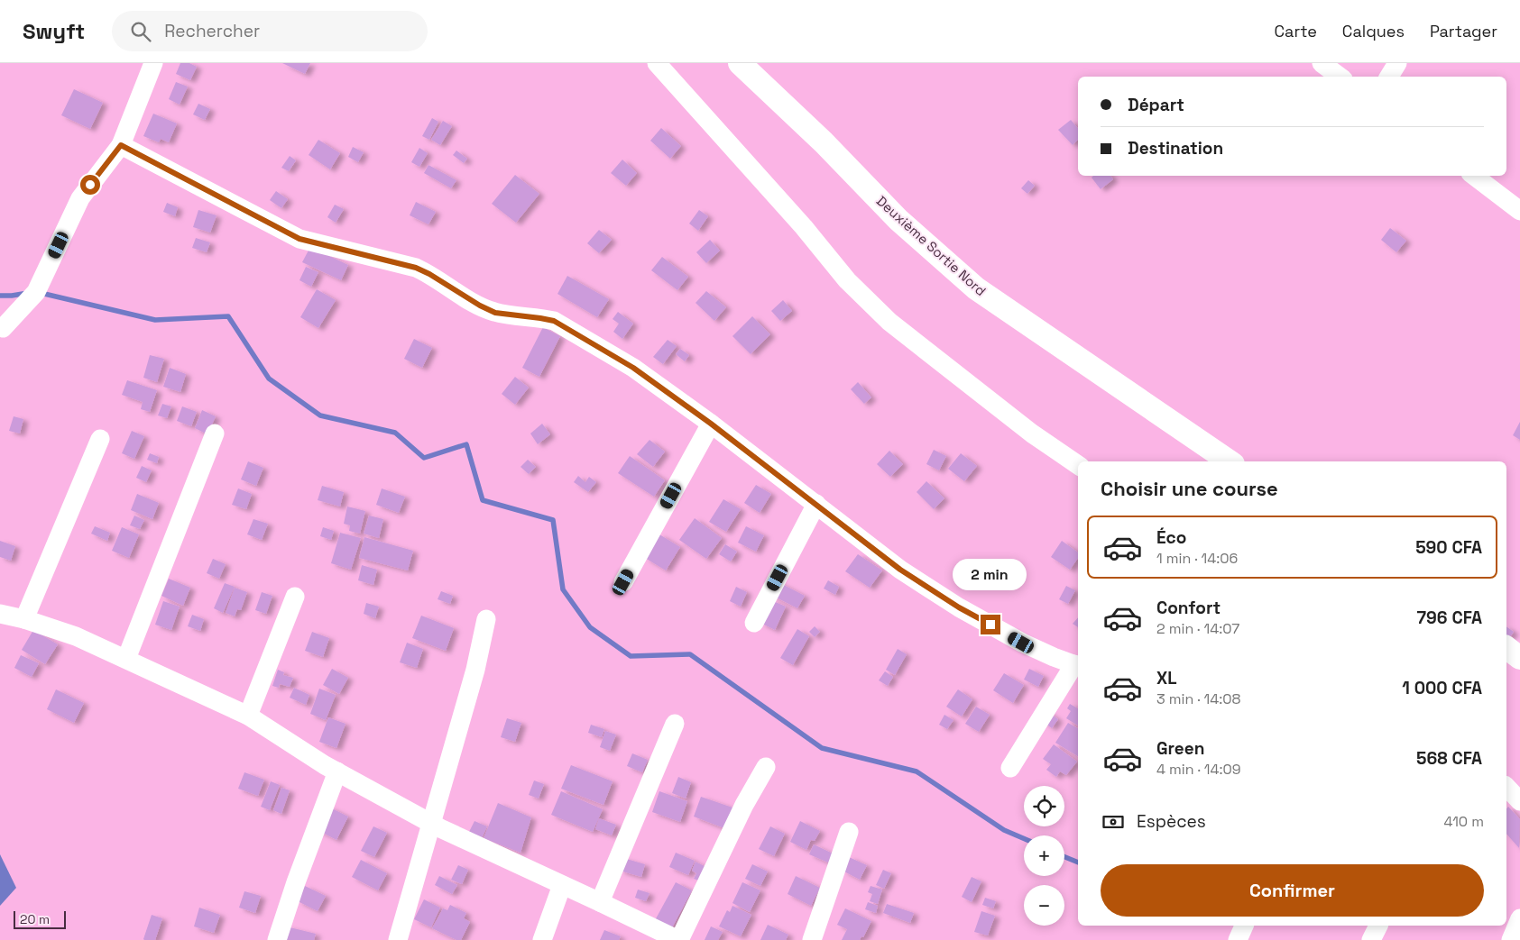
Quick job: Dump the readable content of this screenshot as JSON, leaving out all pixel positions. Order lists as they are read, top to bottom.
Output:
{
  "streets": {
    "main road": ["Deuxième Sortie Nord"]
  },
  "scale_bar": "20 m",
  "page": {
    "header": "Swyft",
    "search": "Rechercher",
    "nav": ["Carte", "Calques", "Partager"],
    "banner": ["Départ", "Destination"],
    "heading": "Choisir une course",
    "list": [
      {
        "name": "Éco",
        "note": "1 min · 14:06",
        "value": "590 CFA"
      },
      {
        "name": "Confort",
        "note": "2 min · 14:07",
        "value": "796 CFA"
      },
      {
        "name": "XL",
        "note": "3 min · 14:08",
        "value": "1 000 CFA"
      },
      {
        "name": "Green",
        "note": "4 min · 14:09",
        "value": "568 CFA"
      }
    ],
    "bubble": "2 min",
    "map_buttons": ["+", "−"],
    "pay": ["Espèces", "410 m"],
    "buttons": "Confirmer",
    "scale": "20 m"
  }
}
